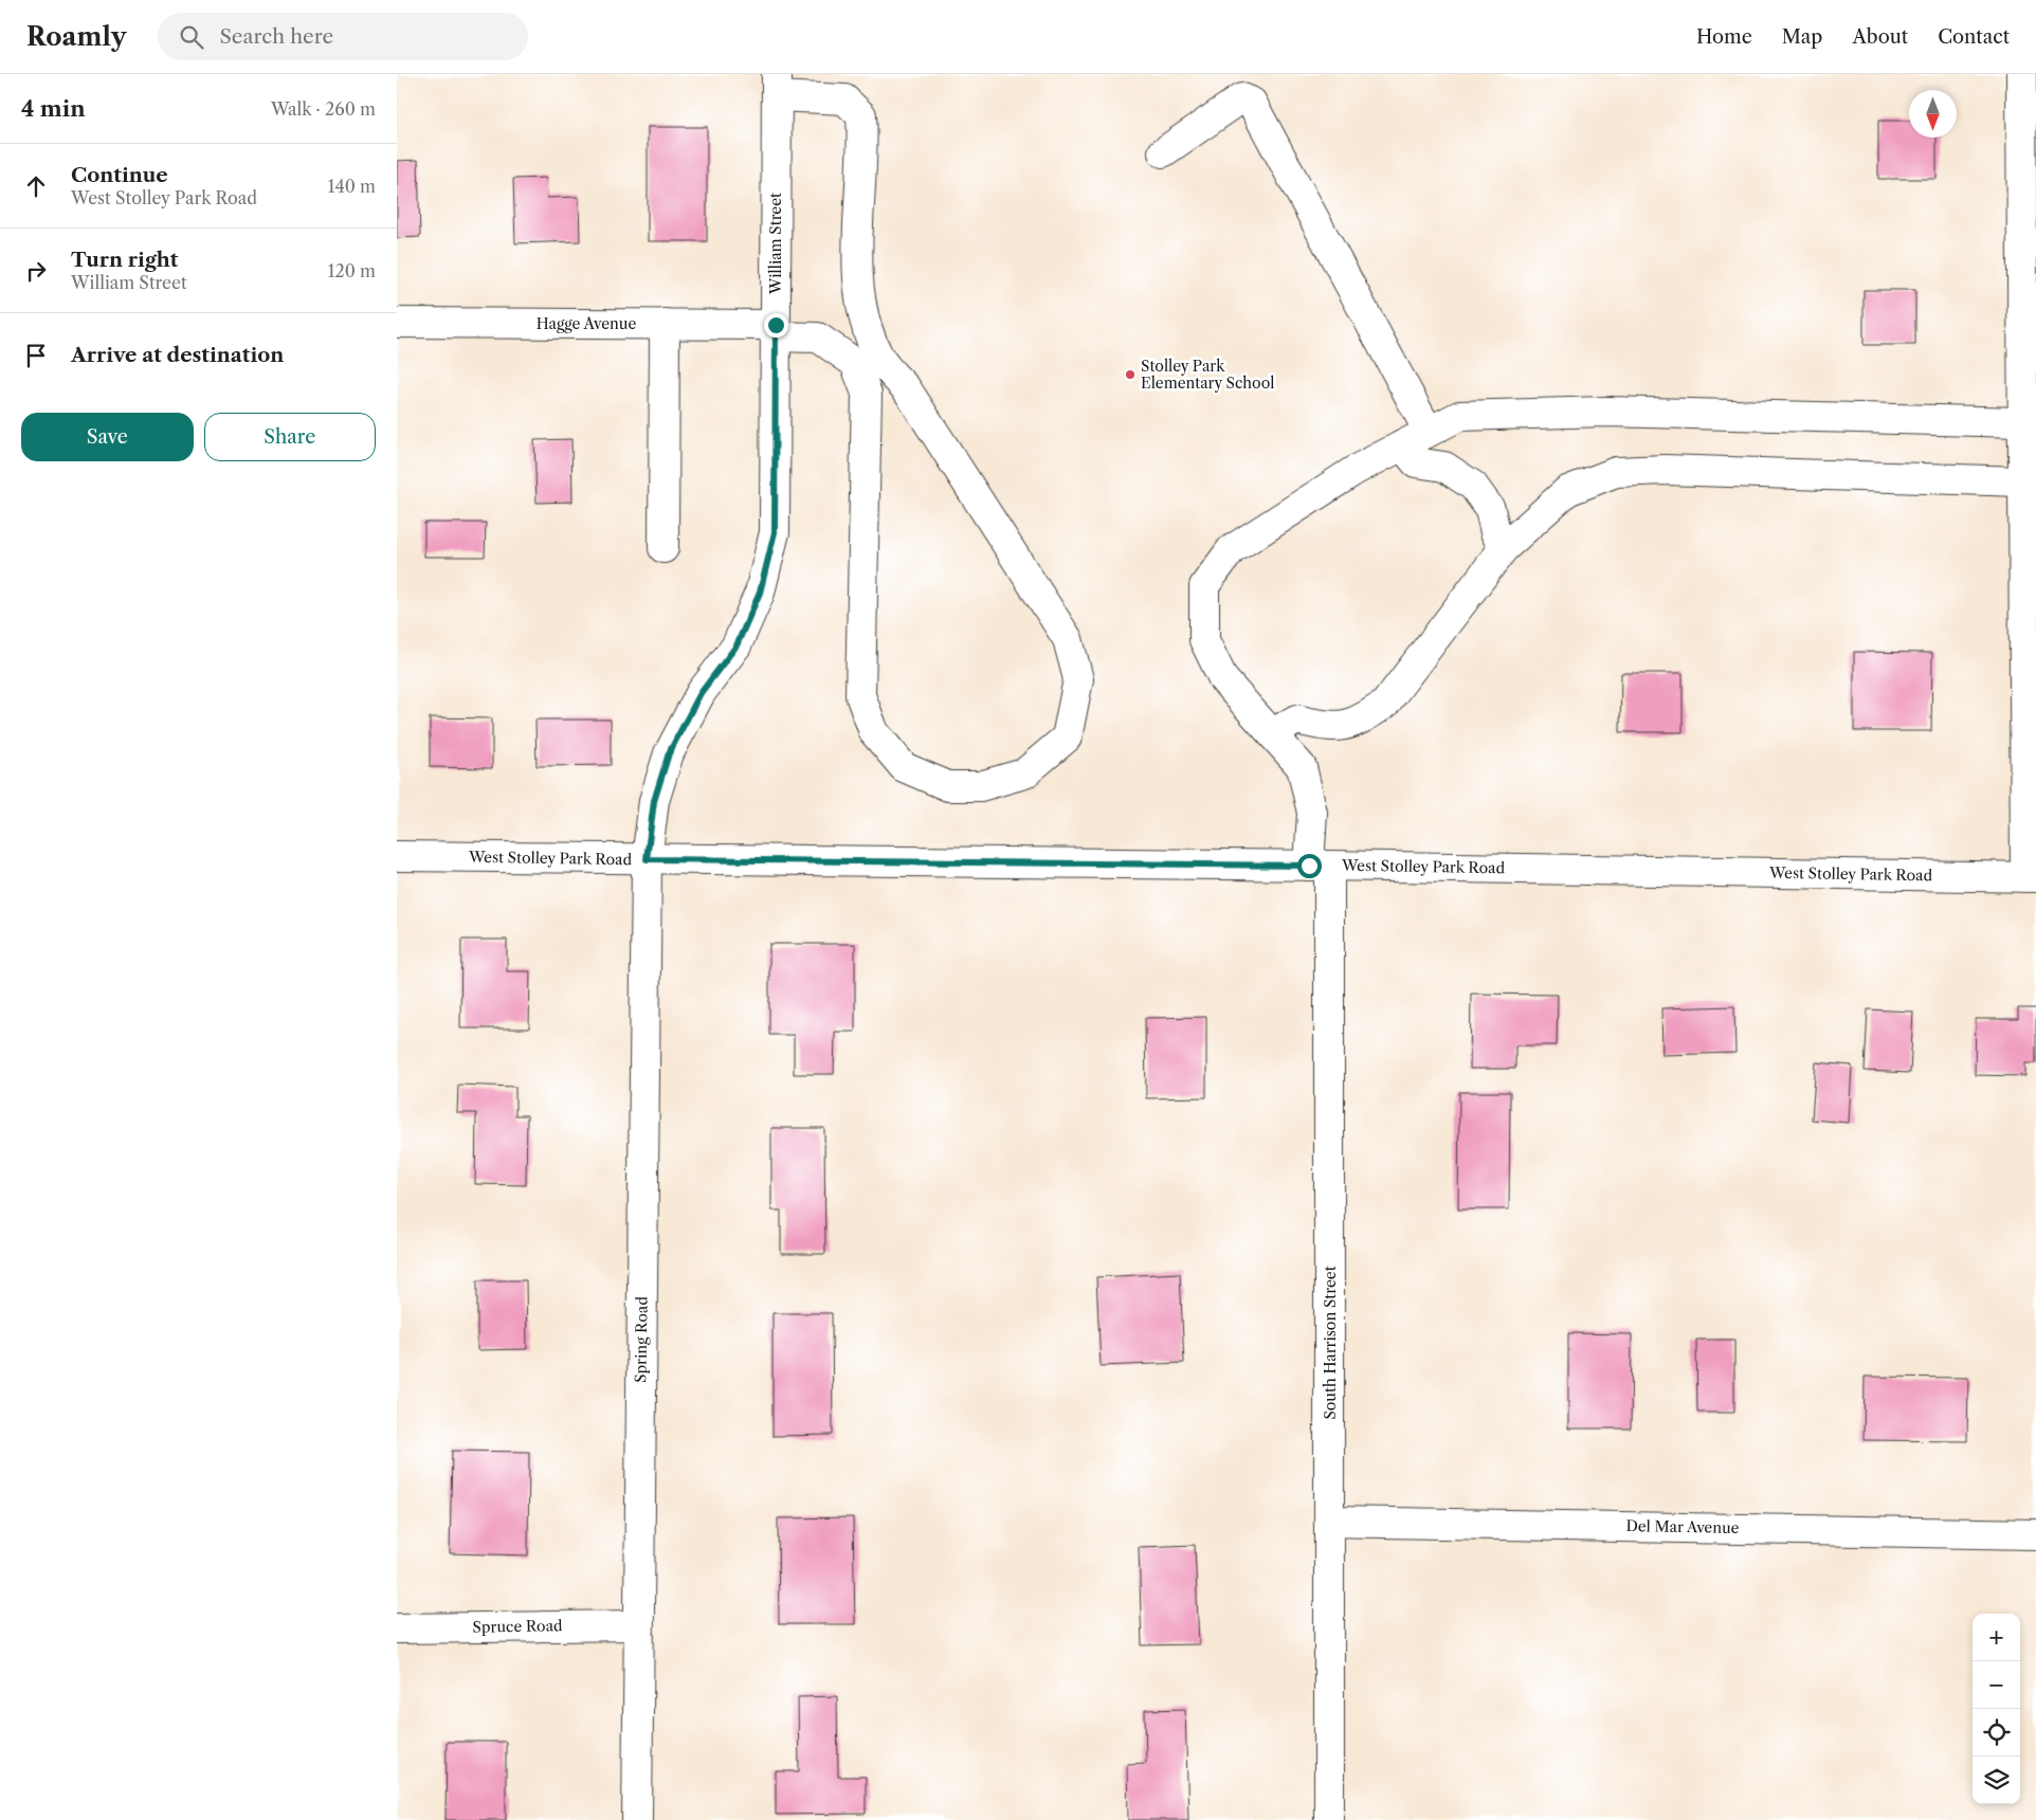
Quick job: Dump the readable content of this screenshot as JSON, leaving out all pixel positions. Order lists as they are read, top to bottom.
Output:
{
  "streets": {
    "street": [
      "William Street",
      "Hagge Avenue",
      "West Stolley Park Road",
      "Spring Road",
      "South Harrison Street",
      "Del Mar Avenue",
      "Spruce Road"
    ]
  },
  "crossings": [
    ["William Street", "Hagge Avenue"],
    ["William Street", "West Stolley Park Road"],
    ["William Street", "Spring Road"],
    ["West Stolley Park Road", "Spring Road"],
    ["West Stolley Park Road", "South Harrison Street"],
    ["Spring Road", "Spruce Road"],
    ["South Harrison Street", "Del Mar Avenue"]
  ],
  "places": ["Stolley Park Elementary School"],
  "north": "bottom",
  "page": {
    "header": "Roamly",
    "search": "Search here",
    "nav": [
      "Home",
      "Map",
      "About",
      "Contact"
    ],
    "heading": ["4 min", "Walk · 260 m"],
    "list": [
      ["Continue", "West Stolley Park Road", "140 m"],
      ["Turn right", "William Street", "120 m"],
      "Arrive at destination"
    ],
    "buttons": ["Save", "Share"],
    "map_buttons": ["+", "−"]
  }
}
